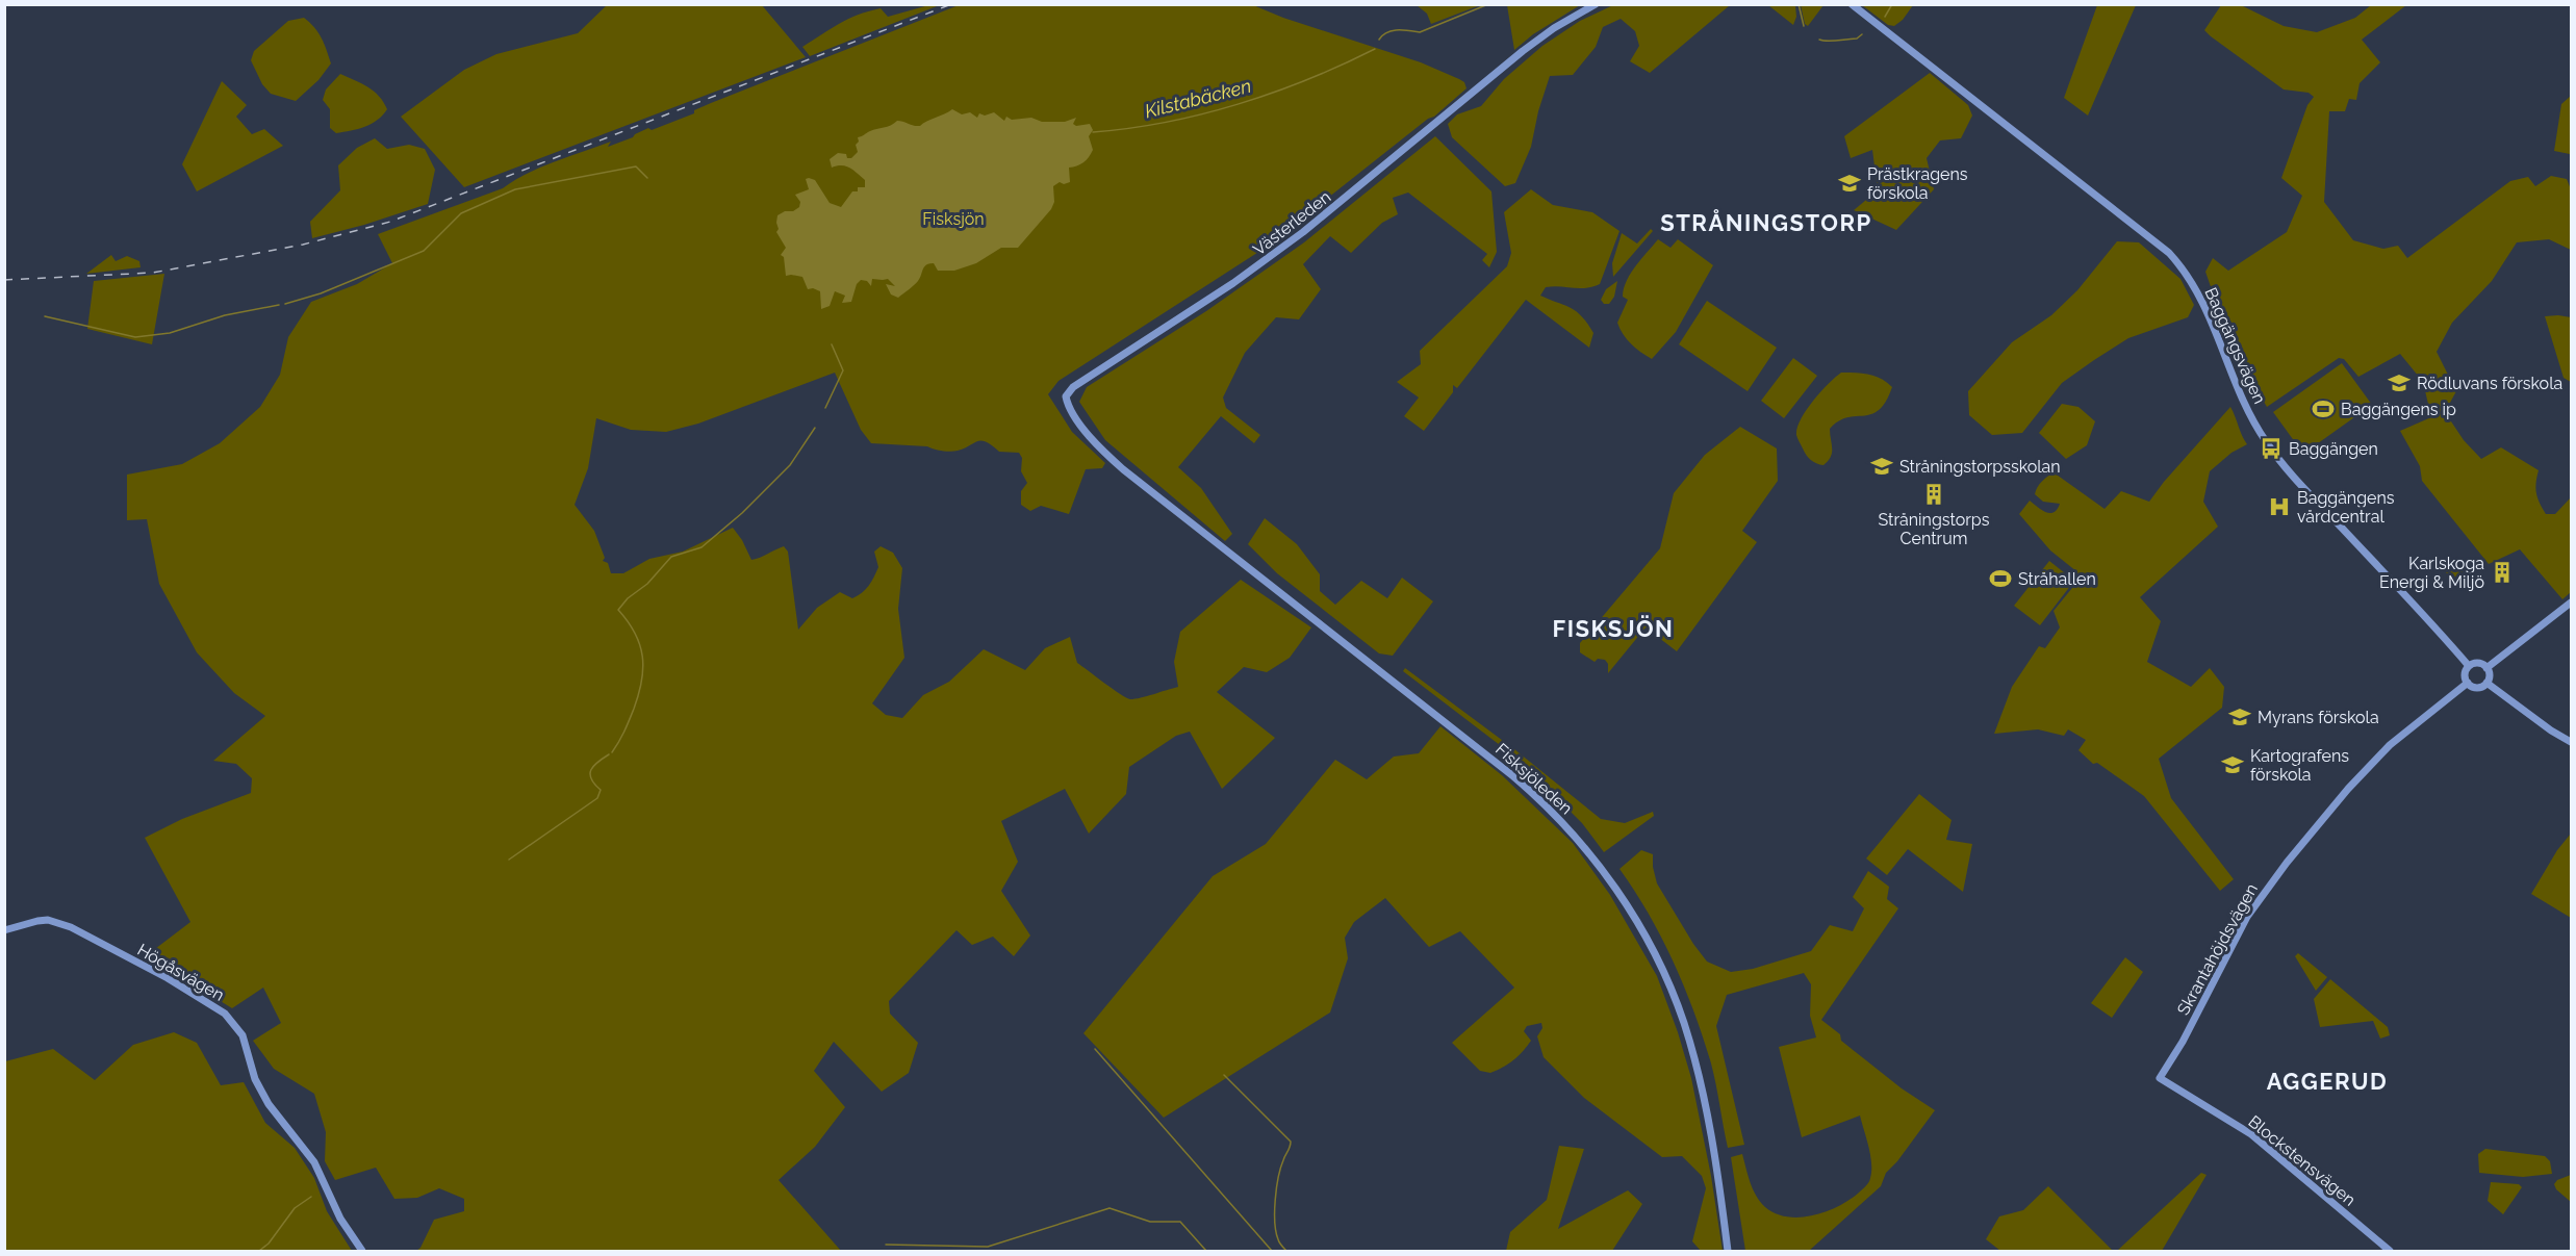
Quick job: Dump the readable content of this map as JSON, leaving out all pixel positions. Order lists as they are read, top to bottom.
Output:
{
  "streets": {
    "street": [
      "Västerleden",
      "Baggängsvägen",
      "Fisksjöleden",
      "Skrantahöjdsvägen",
      "Högåsvägen",
      "Blockstensvägen"
    ]
  },
  "crossings": [
    ["Västerleden", "Fisksjöleden"],
    ["Baggängsvägen", "Skrantahöjdsvägen"],
    ["Skrantahöjdsvägen", "Blockstensvägen"]
  ],
  "districts": ["STRÅNINGSTORP", "FISKSJÖN", "AGGERUD"],
  "water": ["Kilstabäcken"],
  "parks": ["Fisksjön"],
  "places": {
    "school or university": [
      "Prästkragens förskola",
      "Rödluvans förskola",
      "Stråningstorpsskolan",
      "Myrans förskola",
      "Kartografens förskola"
    ],
    "sports": ["Baggängens ip", "Stråhallen"],
    "bus stop": ["Baggängen"],
    "building": ["Stråningstorps Centrum", "Karlskoga Energi & Miljö"],
    "hospital": ["Baggängens vårdcentral"]
  }
}
